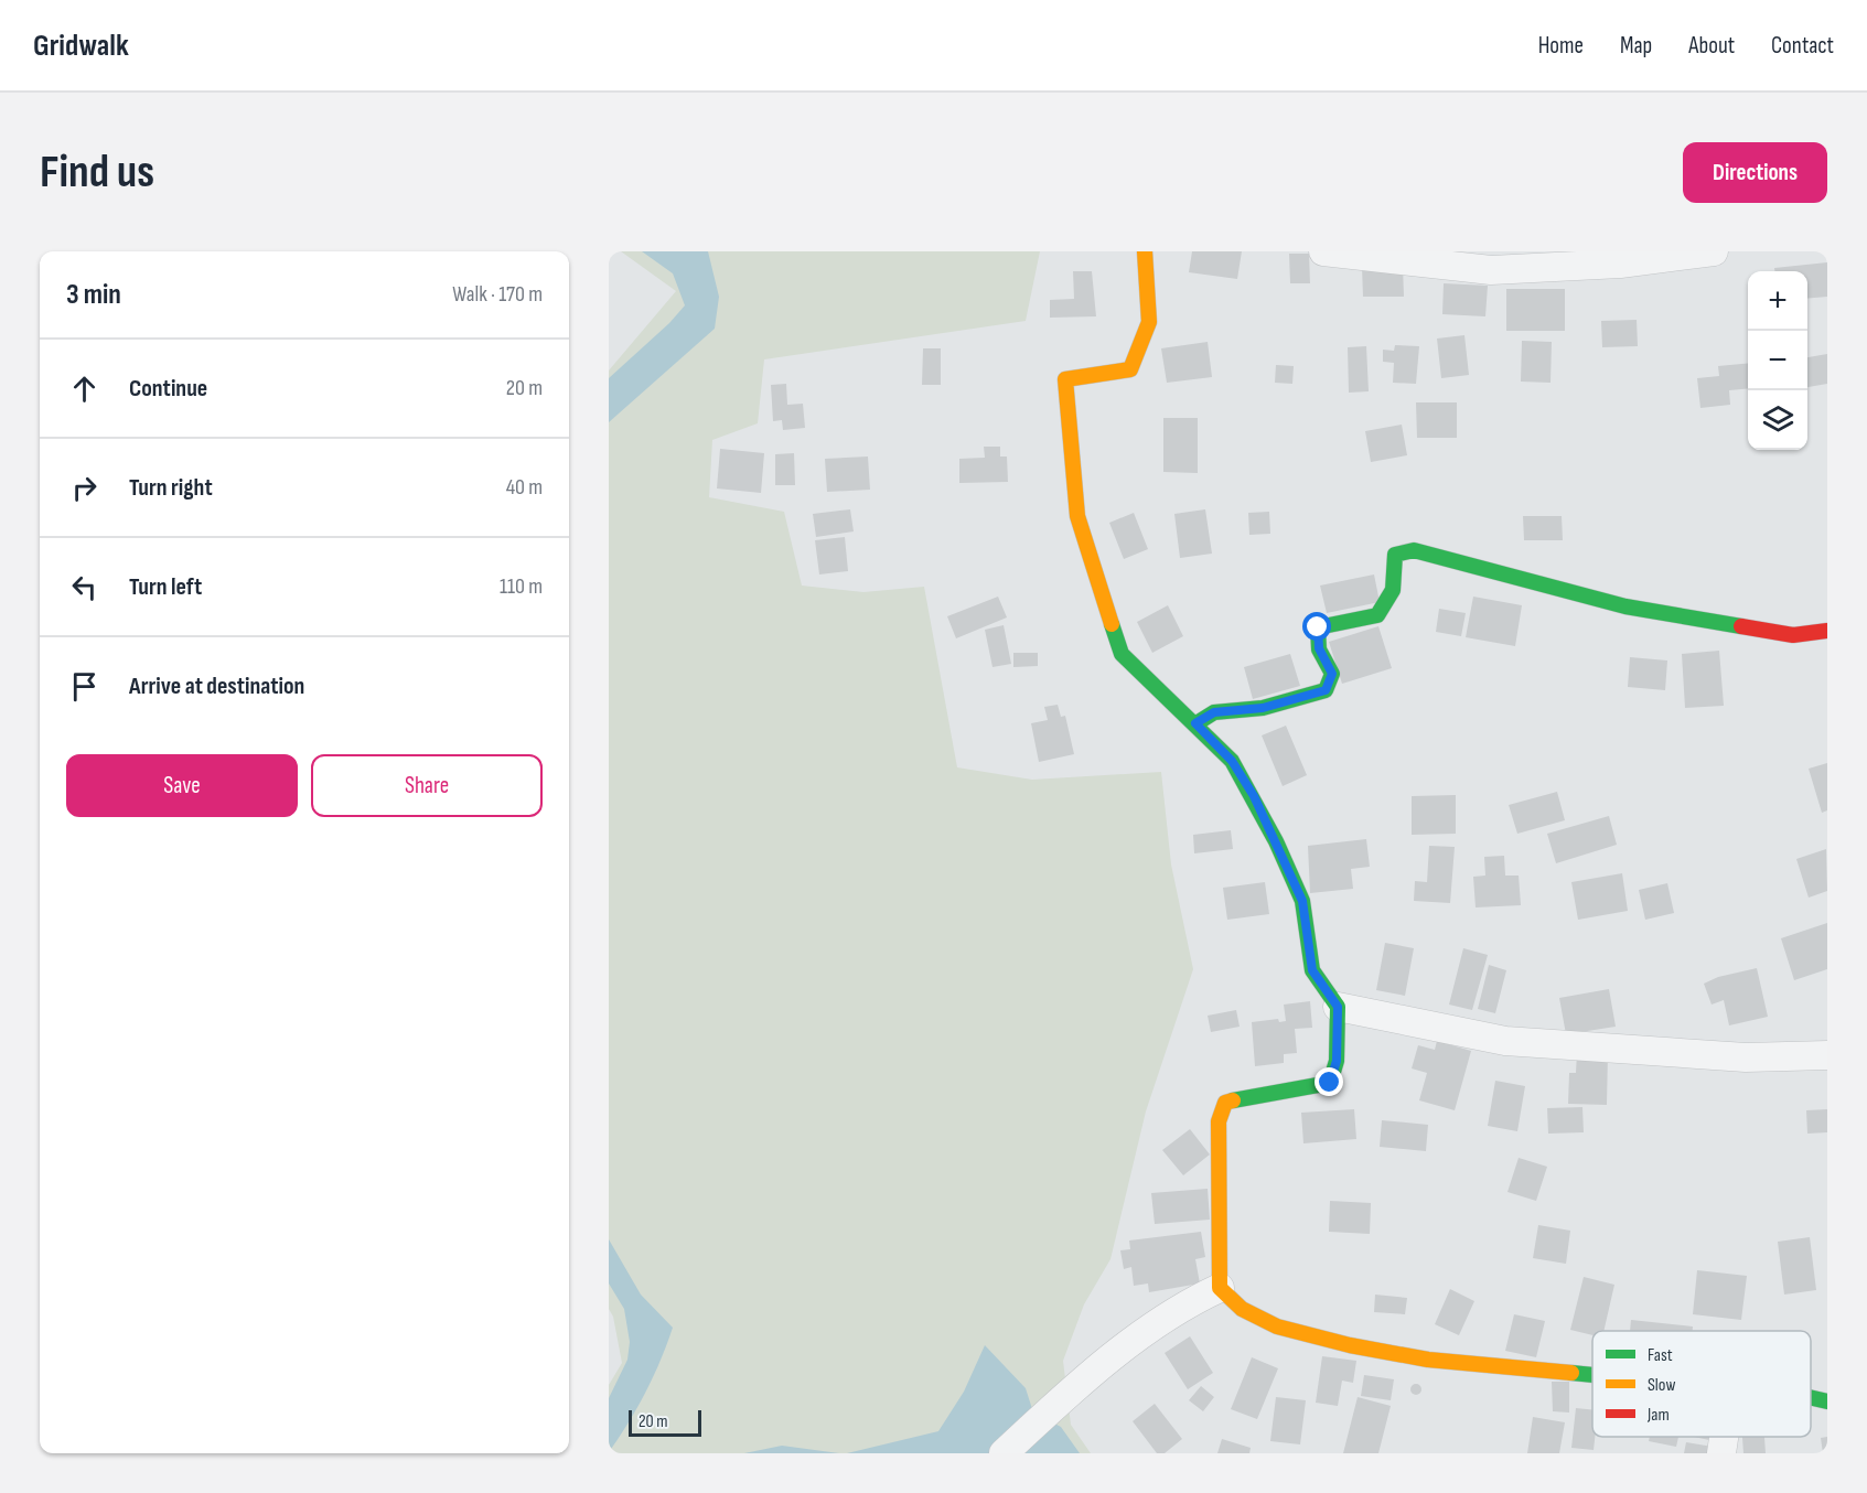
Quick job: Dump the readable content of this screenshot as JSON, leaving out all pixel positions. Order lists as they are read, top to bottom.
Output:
{
  "legend": ["Fast", "Slow", "Jam"],
  "scale_bar": "20 m",
  "page": {
    "header": "Gridwalk",
    "nav": [
      "Home",
      "Map",
      "About",
      "Contact"
    ],
    "buttons": [
      "Directions",
      ["Save", "Share"]
    ],
    "title": "Find us",
    "heading": ["3 min", "Walk · 170 m"],
    "map_buttons": ["+", "−"],
    "list": [
      ["Continue", "20 m"],
      ["Turn right", "40 m"],
      ["Turn left", "110 m"],
      "Arrive at destination"
    ],
    "scale": "20 m"
  }
}
